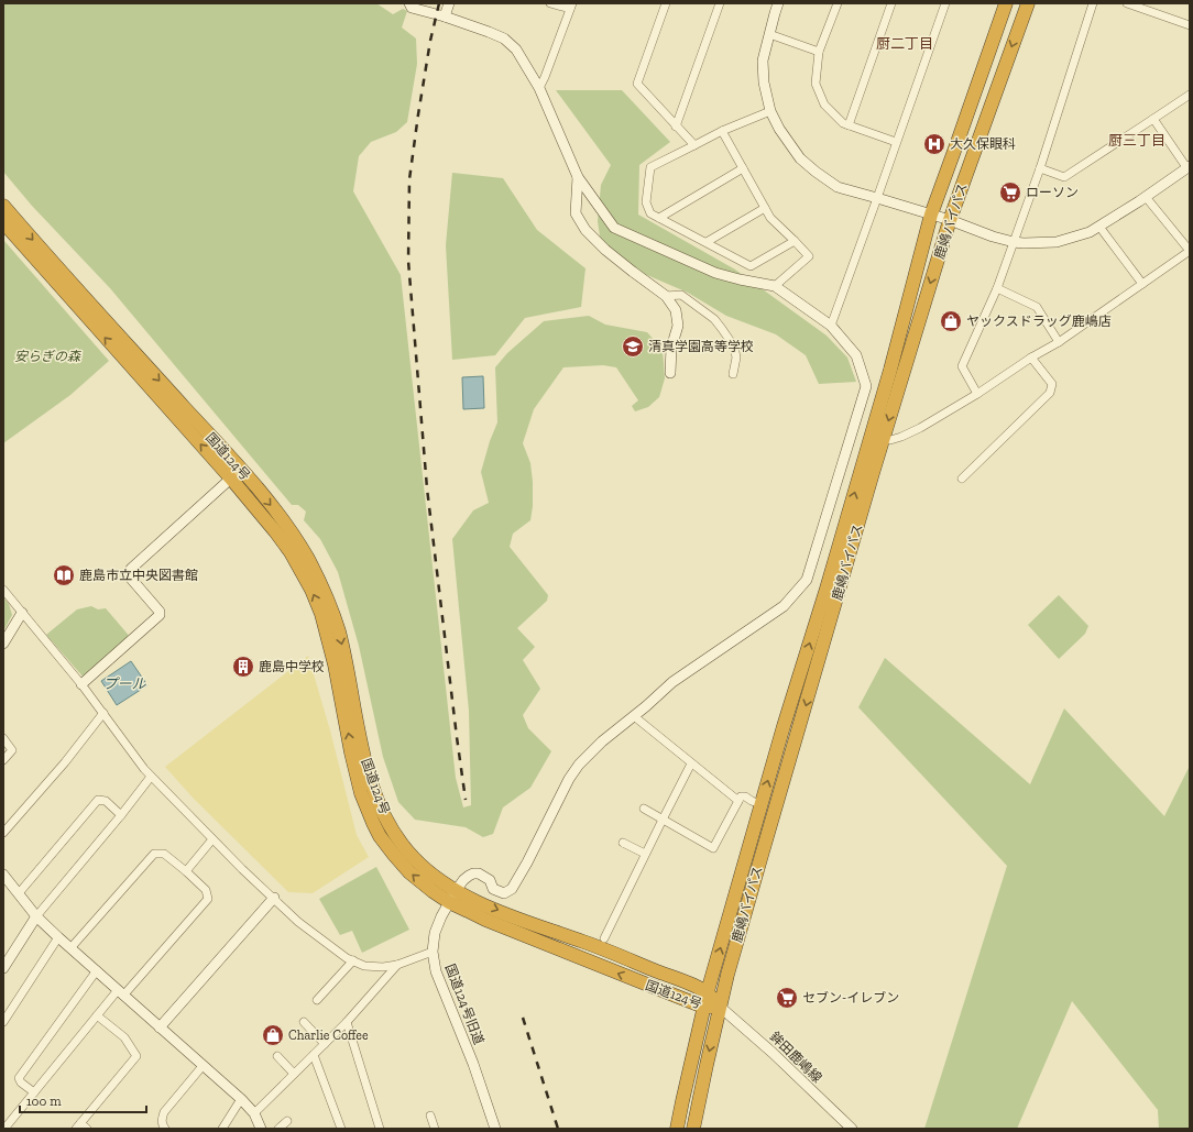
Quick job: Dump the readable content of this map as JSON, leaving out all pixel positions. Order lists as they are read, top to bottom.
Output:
{
  "streets": {
    "highway": ["鹿嶋バイパス", "国道124号"],
    "street": ["国道124号旧道", "鉾田鹿嶋線"]
  },
  "crossings": [
    ["鹿嶋バイパス", "国道124号"],
    ["鹿嶋バイパス", "鉾田鹿嶋線"],
    ["国道124号", "国道124号旧道"],
    ["国道124号", "鉾田鹿嶋線"]
  ],
  "districts": ["厨二丁目", "厨三丁目"],
  "water": ["プール"],
  "parks": ["安らぎの森"],
  "places": {
    "hospital": ["大久保眼科"],
    "supermarket": ["ローソン", "セブン-イレブン"],
    "shop": ["ヤックスドラッグ鹿嶋店", "Charlie Coffee"],
    "school or university": ["清真学園高等学校"],
    "library": ["鹿島市立中央図書館"],
    "building": ["鹿島中学校"]
  },
  "scale_bar": "100 m"
}
